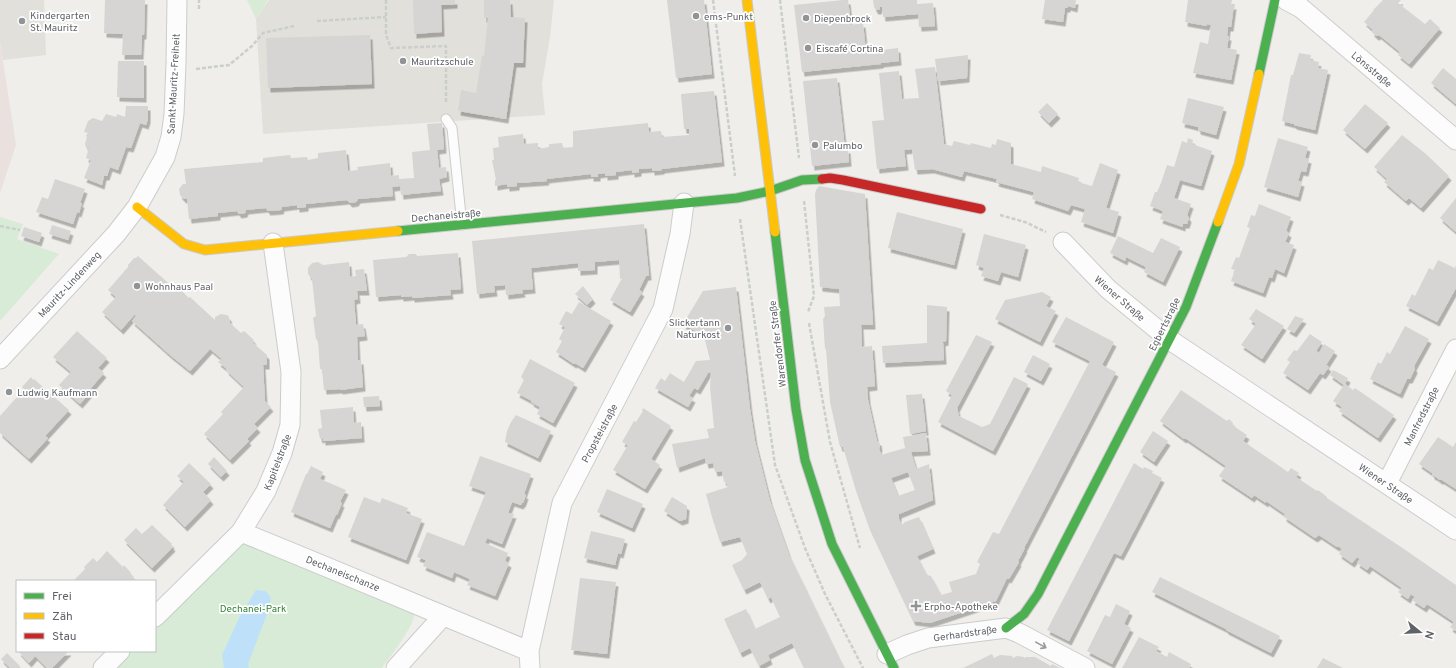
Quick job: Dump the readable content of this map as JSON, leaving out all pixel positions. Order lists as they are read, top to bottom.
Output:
{
  "streets": {
    "street": [
      "Lönsstraße",
      "Sankt-Mauritz-Freiheit",
      "Dechaneistraße",
      "Mauritz-Lindenweg",
      "Wiener Straße",
      "Egbertstraße",
      "Warendorfer Straße",
      "Manfredstraße",
      "Propsteistraße",
      "Kapitelstraße",
      "Dechaneischanze",
      "Gerhardstraße"
    ]
  },
  "crossings": [
    ["Sankt-Mauritz-Freiheit", "Dechaneistraße"],
    ["Sankt-Mauritz-Freiheit", "Mauritz-Lindenweg"],
    ["Dechaneistraße", "Mauritz-Lindenweg"],
    ["Dechaneistraße", "Warendorfer Straße"],
    ["Dechaneistraße", "Propsteistraße"],
    ["Dechaneistraße", "Kapitelstraße"],
    ["Wiener Straße", "Egbertstraße"],
    ["Wiener Straße", "Manfredstraße"],
    ["Egbertstraße", "Gerhardstraße"],
    ["Warendorfer Straße", "Gerhardstraße"],
    ["Propsteistraße", "Dechaneischanze"],
    ["Kapitelstraße", "Dechaneischanze"]
  ],
  "one_way": ["Gerhardstraße"],
  "parks": ["Dechanei-Park"],
  "places": {
    "other": [
      "ems-Punkt",
      "Diepenbrock",
      "Kindergarten St. Mauritz",
      "Eiscafé Cortina",
      "Mauritzschule",
      "Palumbo",
      "Wohnhaus Paal",
      "Slickertann Naturkost",
      "Ludwig Kaufmann"
    ],
    "health": ["Erpho-Apotheke"]
  },
  "legend": ["Frei", "Zäh", "Stau"],
  "north": "right"
}
